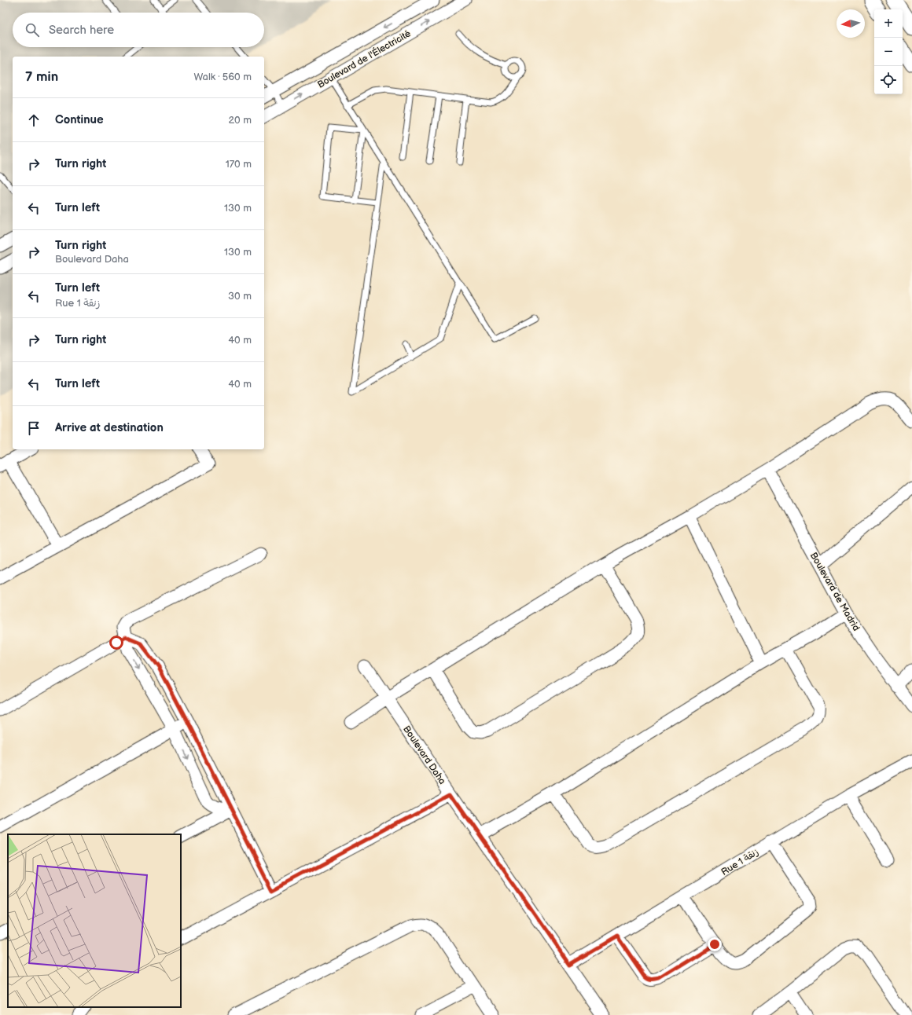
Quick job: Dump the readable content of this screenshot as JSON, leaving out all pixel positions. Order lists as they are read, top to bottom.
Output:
{
  "streets": {
    "street": [
      "Boulevard de l'Électricité",
      "Boulevard de Madrid",
      "Boulevard Daha",
      "Rue 1 زنقة"
    ]
  },
  "crossings": [
    ["Boulevard Daha", "Rue 1 زنقة"]
  ],
  "north": "left",
  "page": {
    "map_buttons": ["+", "−"],
    "search": "Search here",
    "heading": ["7 min", "Walk · 560 m"],
    "list": [
      ["Continue", "20 m"],
      ["Turn right", "170 m"],
      ["Turn left", "130 m"],
      ["Turn right", "Boulevard Daha", "130 m"],
      ["Turn left", "Rue 1 زنقة", "30 m"],
      ["Turn right", "40 m"],
      ["Turn left", "40 m"],
      "Arrive at destination"
    ]
  }
}
